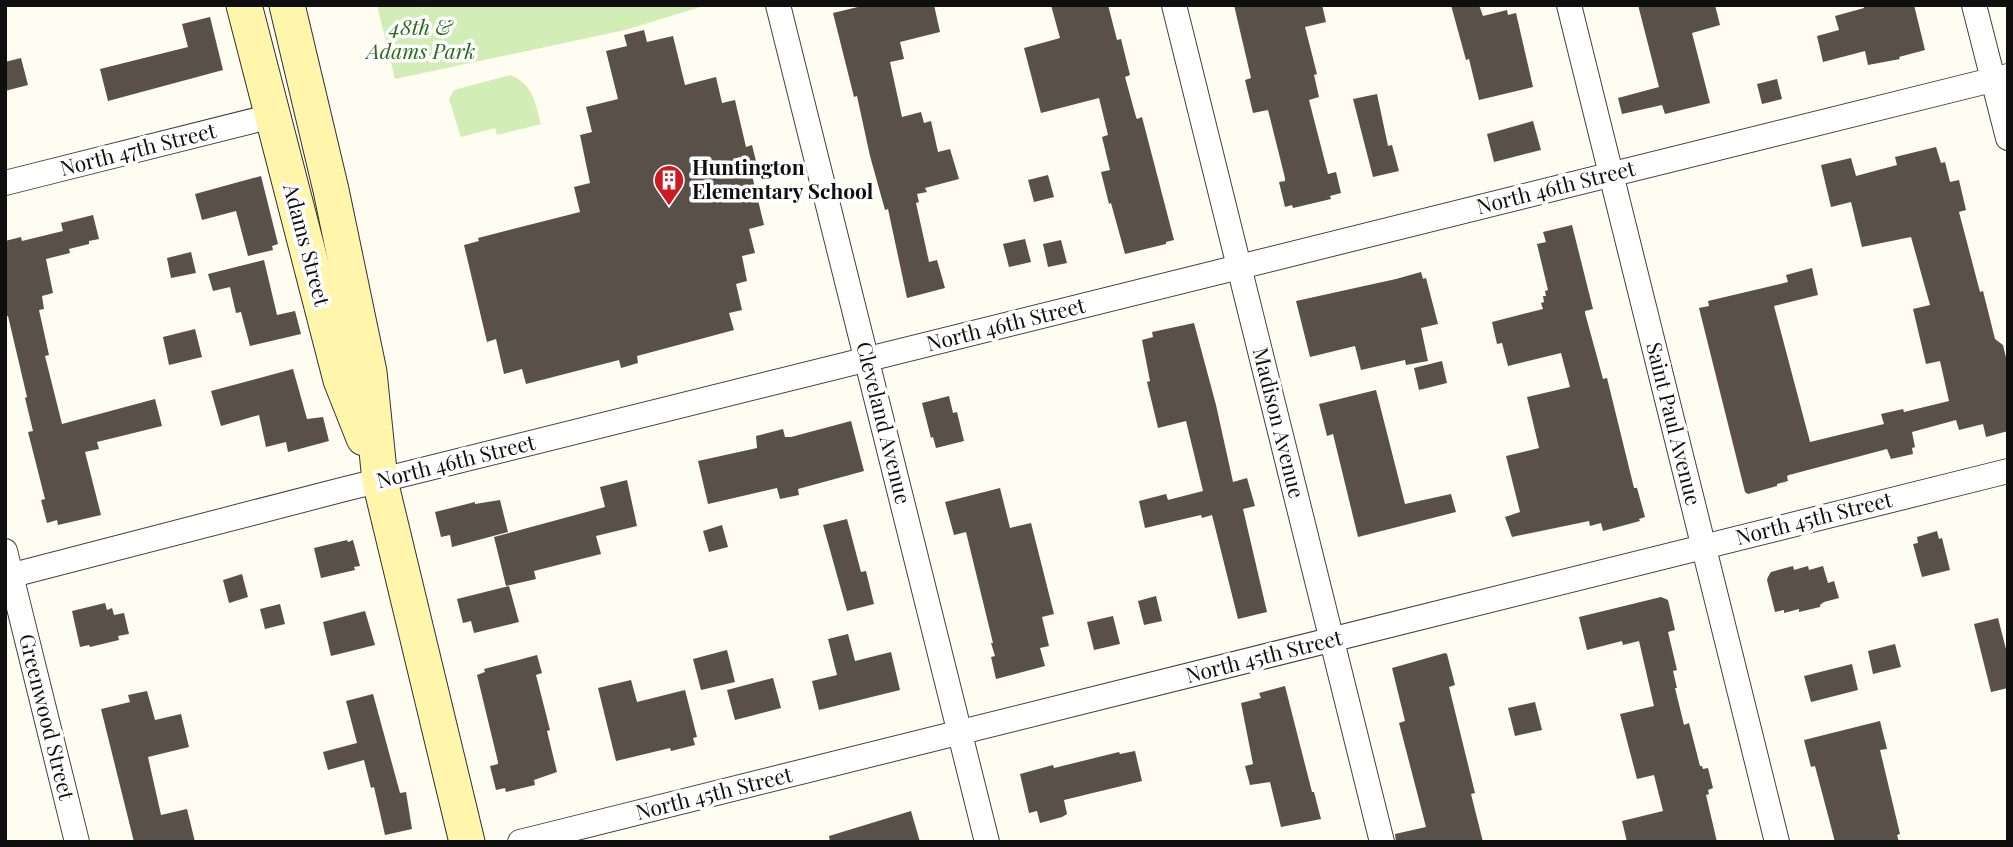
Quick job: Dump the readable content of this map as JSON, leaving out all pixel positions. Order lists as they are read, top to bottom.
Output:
{
  "streets": {
    "main road": ["Adams Street"],
    "street": [
      "North 47th Street",
      "North 46th Street",
      "Cleveland Avenue",
      "Madison Avenue",
      "Saint Paul Avenue",
      "North 45th Street",
      "Greenwood Street"
    ]
  },
  "crossings": [
    ["North 47th Street", "Adams Street"],
    ["North 46th Street", "Adams Street"],
    ["North 46th Street", "Cleveland Avenue"],
    ["North 46th Street", "Madison Avenue"],
    ["North 46th Street", "Saint Paul Avenue"],
    ["North 46th Street", "Greenwood Street"],
    ["Cleveland Avenue", "North 45th Street"],
    ["Madison Avenue", "North 45th Street"],
    ["Saint Paul Avenue", "North 45th Street"]
  ],
  "parks": ["48th & Adams Park"],
  "places": {
    "building": ["Huntington Elementary School"]
  }
}
